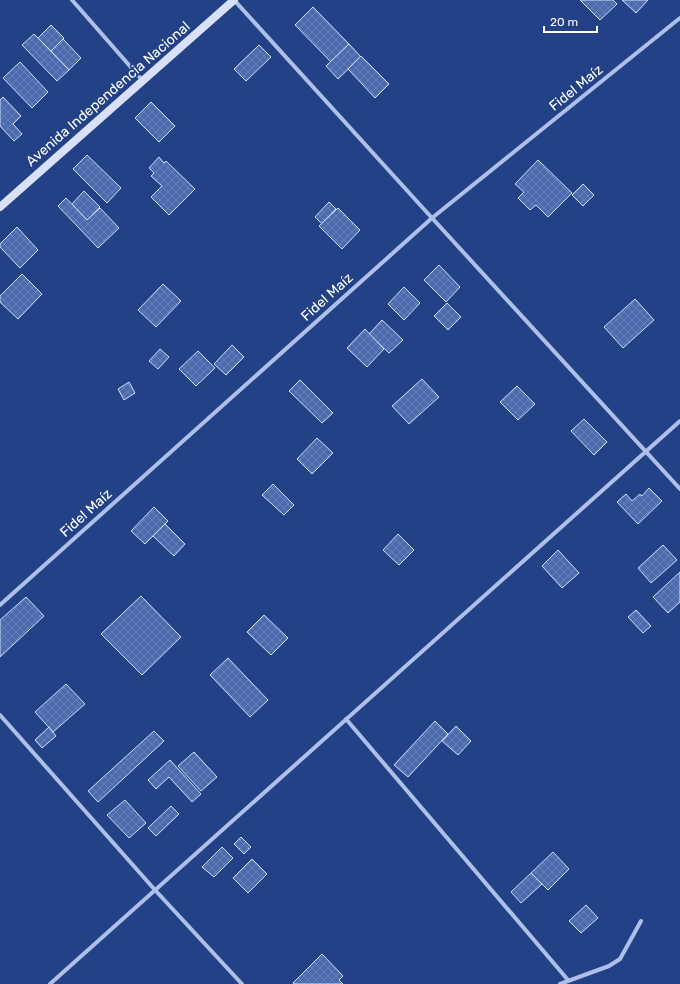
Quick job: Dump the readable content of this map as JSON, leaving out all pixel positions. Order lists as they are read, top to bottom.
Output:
{
  "streets": {
    "main road": ["Avenida Independencia Nacional"],
    "street": ["Fidel Maíz"]
  },
  "scale_bar": "20 m"
}
